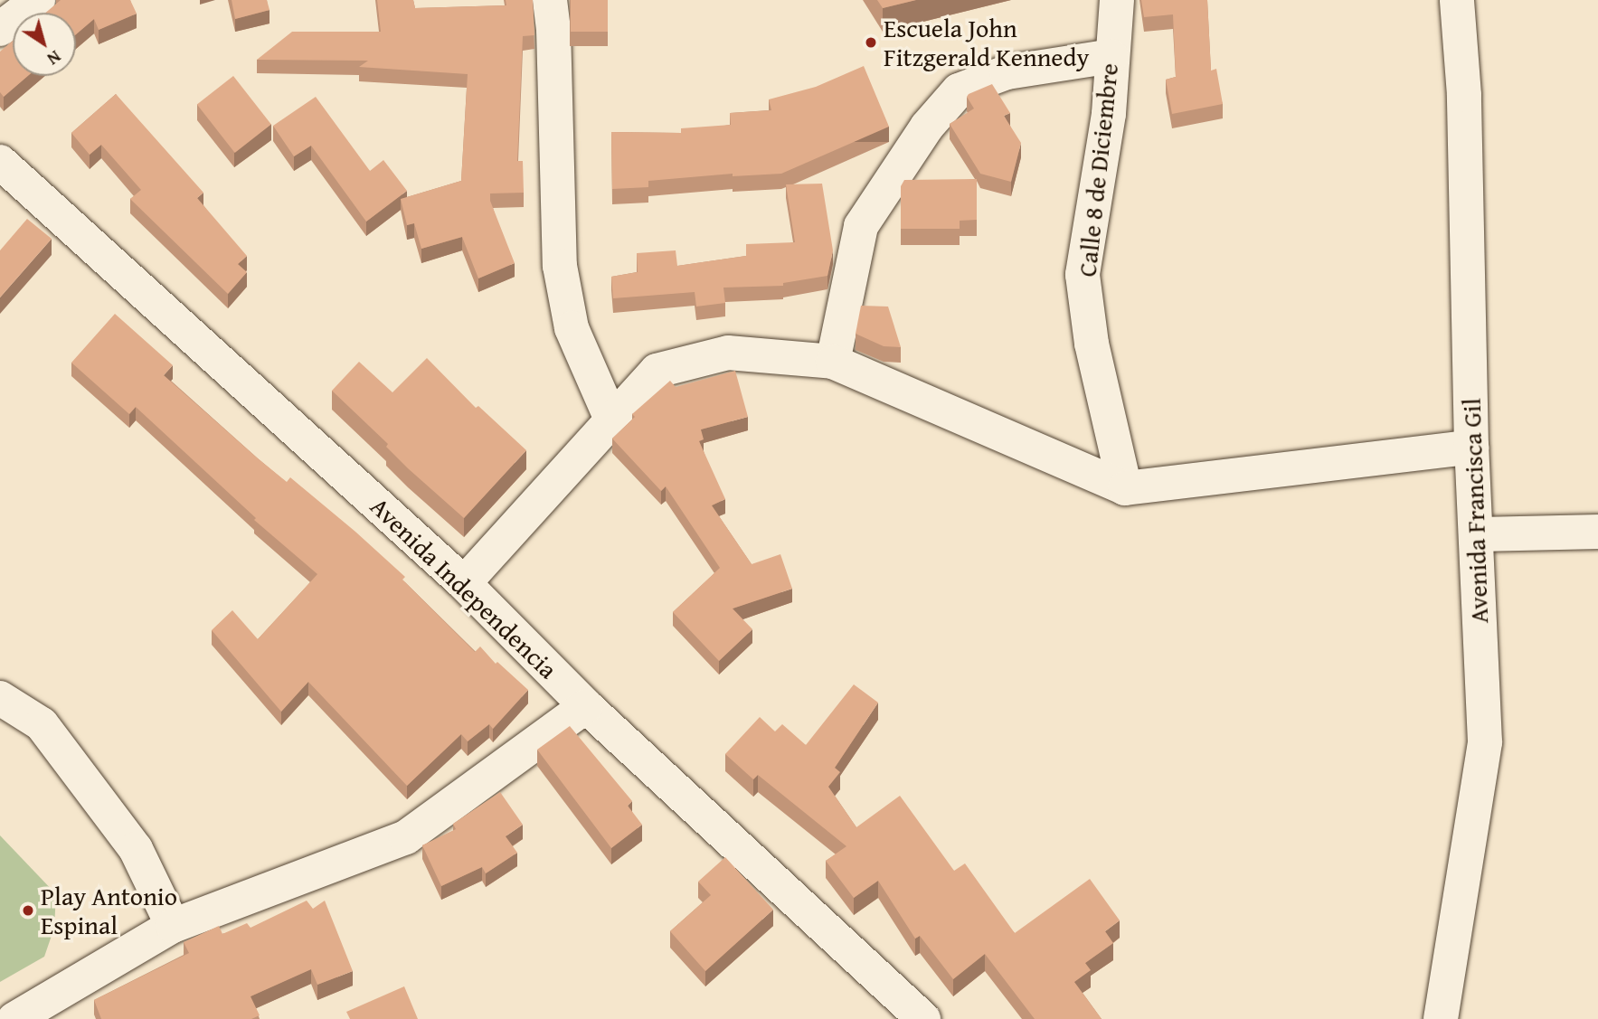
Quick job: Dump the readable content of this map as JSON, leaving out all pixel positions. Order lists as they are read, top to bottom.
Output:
{
  "streets": {
    "street": ["Calle 8 de Diciembre", "Avenida Francisca Gil", "Avenida Independencia"]
  },
  "places": ["Escuela John Fitzgerald Kennedy", "Play Antonio Espinal"],
  "north": "bottom right"
}
